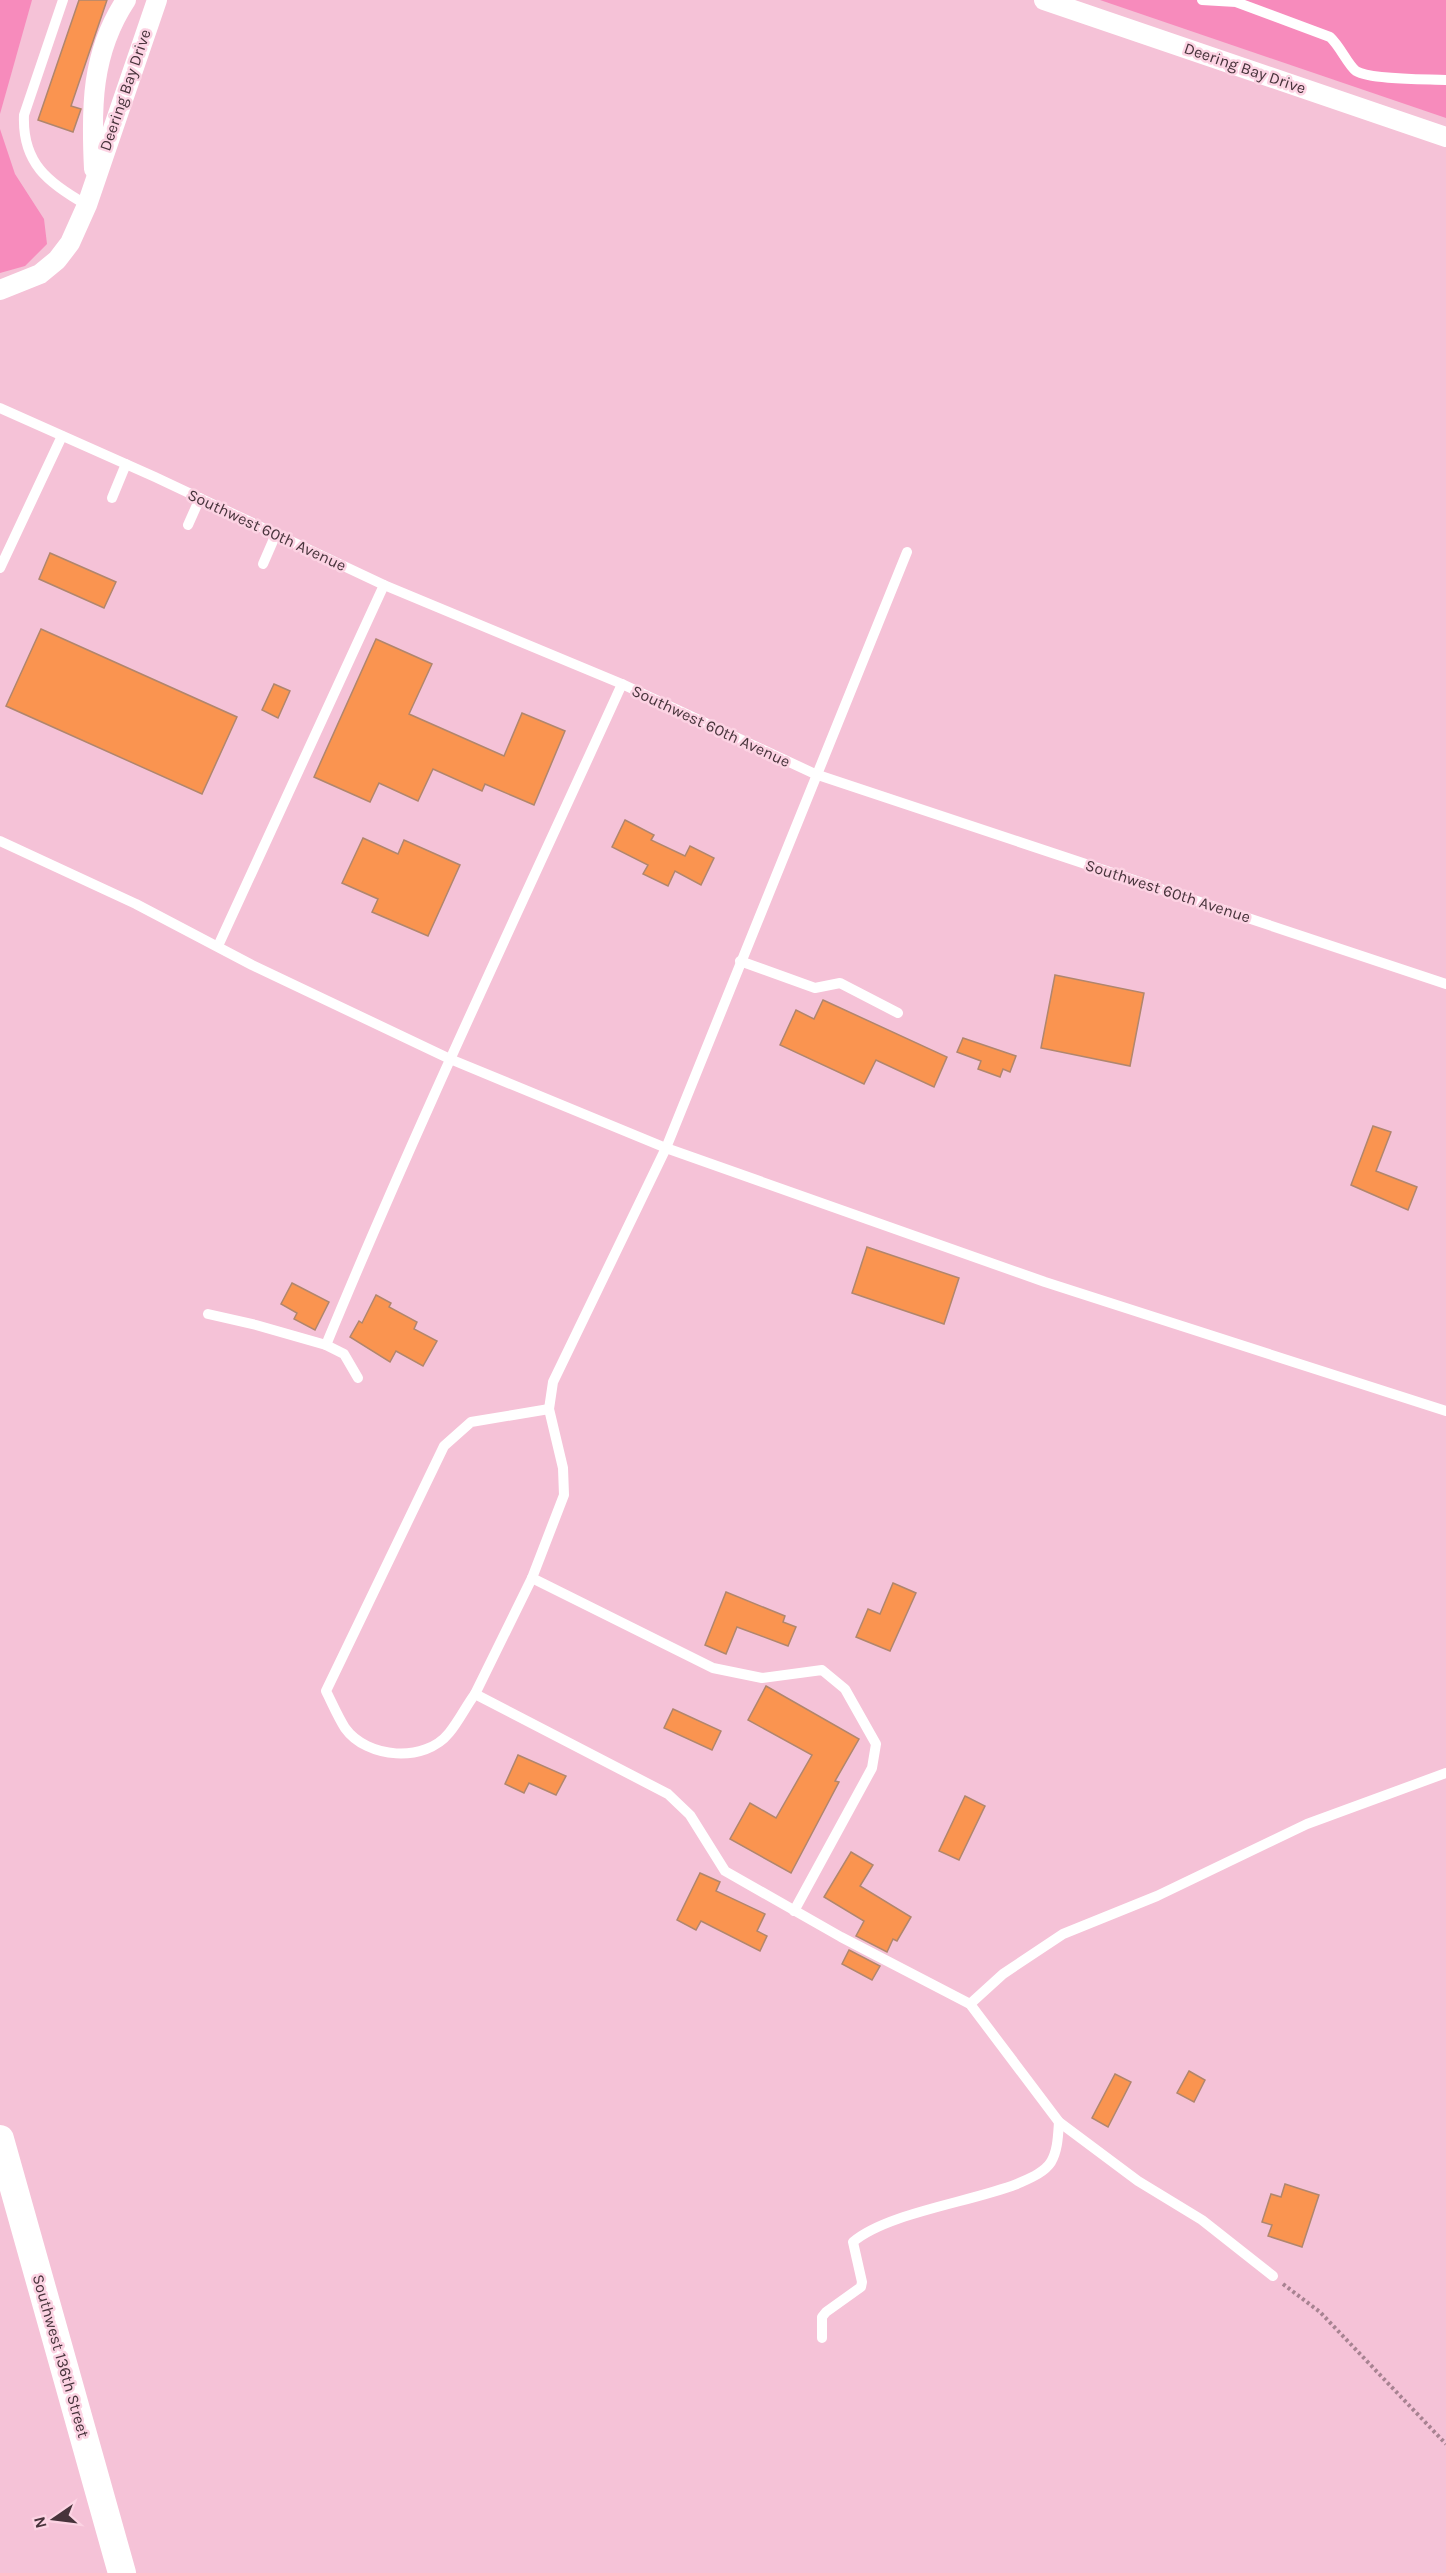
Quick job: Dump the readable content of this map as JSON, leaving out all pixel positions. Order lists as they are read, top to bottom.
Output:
{
  "streets": {
    "main road": ["Southwest 136th Street"],
    "street": ["Deering Bay Drive"],
    "lane": ["Southwest 60th Avenue"]
  },
  "north": "left"
}
